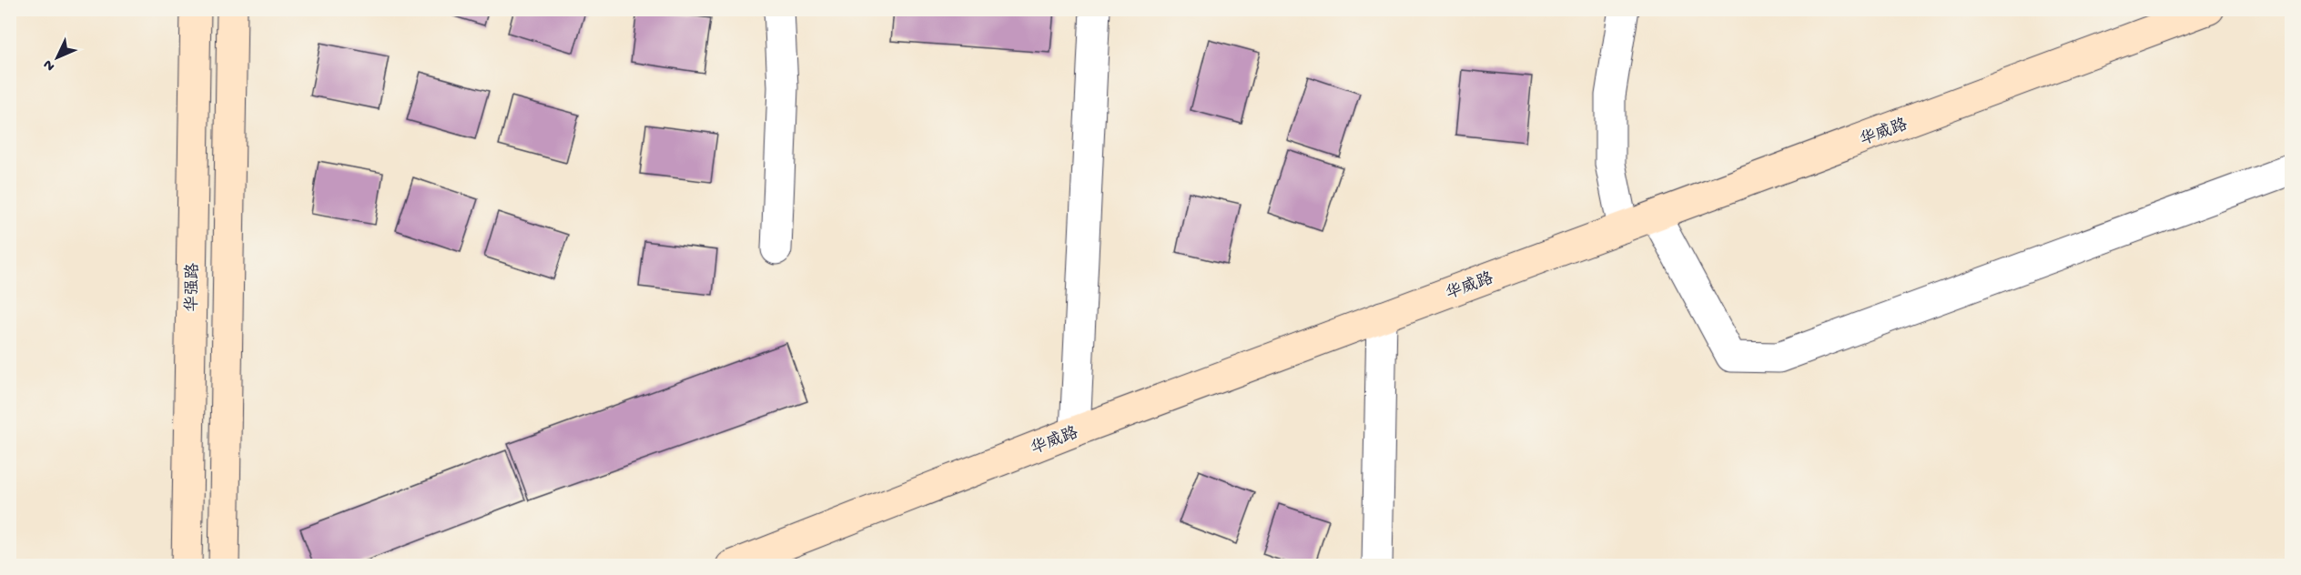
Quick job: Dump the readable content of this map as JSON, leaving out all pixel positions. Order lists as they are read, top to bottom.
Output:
{
  "streets": {
    "main road": ["华威路", "华强路"]
  },
  "north": "bottom left"
}
